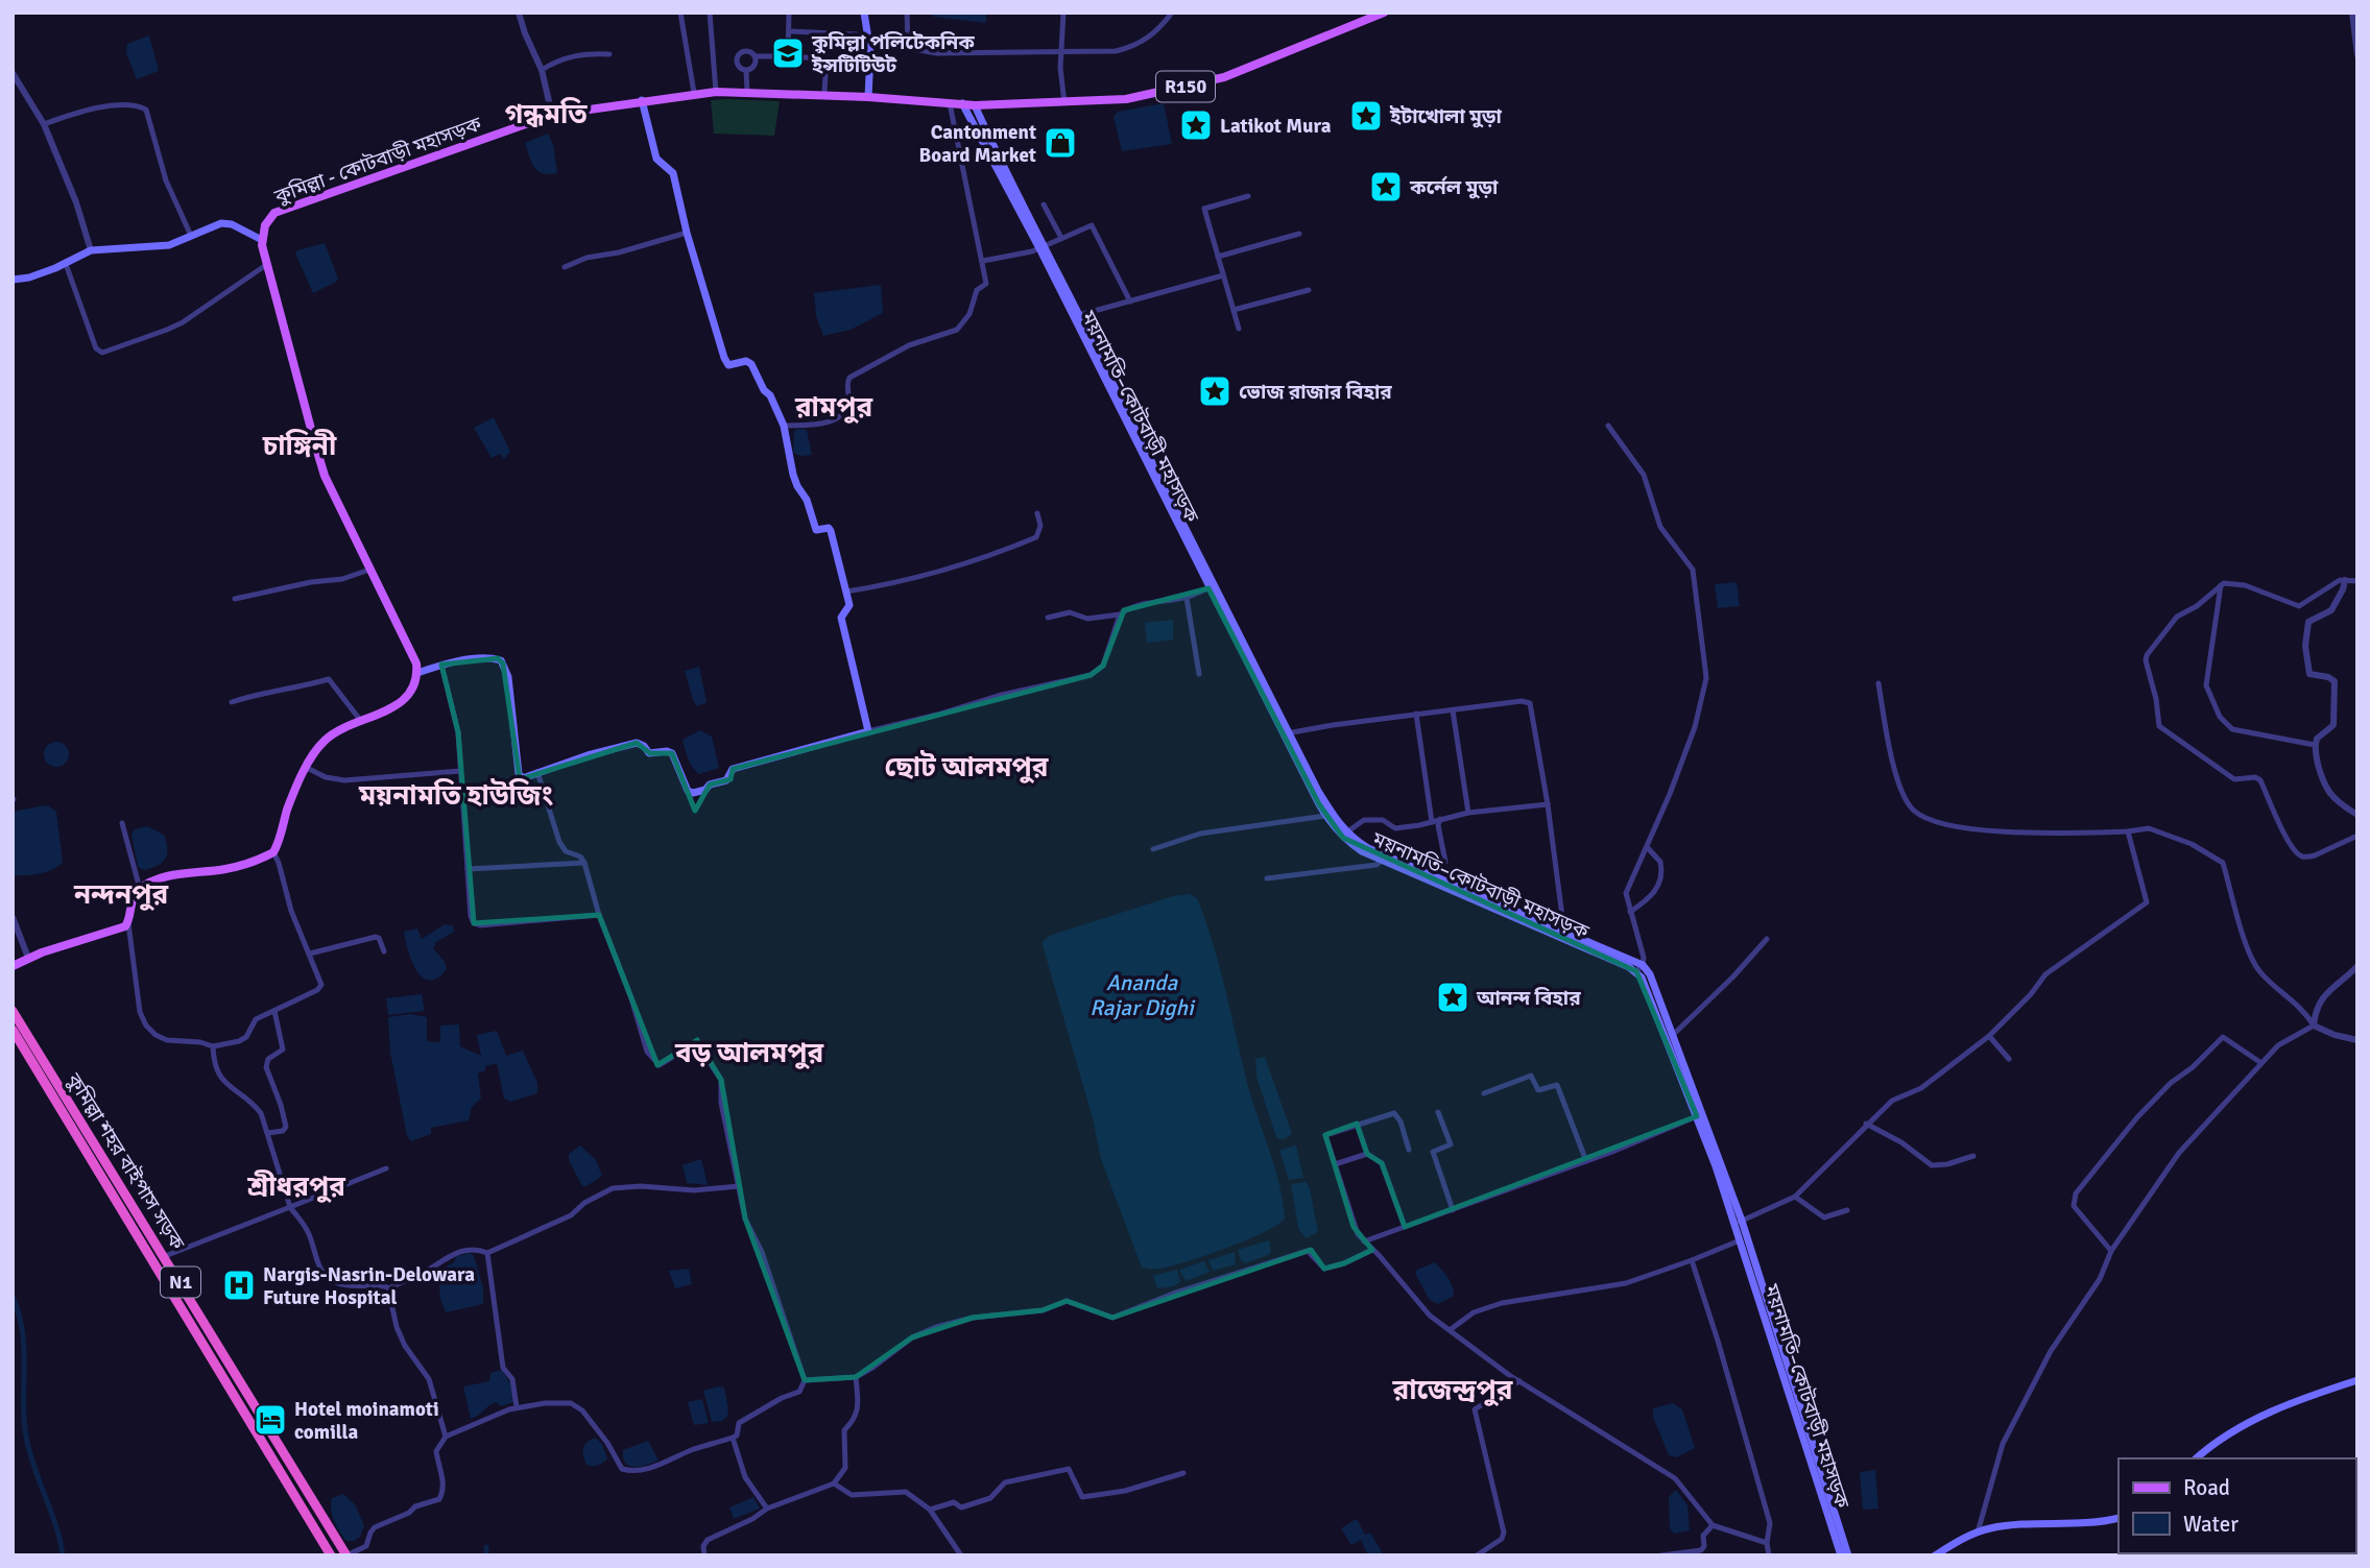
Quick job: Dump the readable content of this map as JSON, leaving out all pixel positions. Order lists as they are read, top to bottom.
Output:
{
  "streets": {
    "highway": ["কুমিল্লা শহর বাইপাস সড়ক", "N1"],
    "main road": ["R150", "কুমিল্লা - কোটবাড়ী মহাসড়ক", "ময়নামতি–কোটবাড়ী মহাসড়ক"]
  },
  "crossings": [
    ["R150", "কুমিল্লা - কোটবাড়ী মহাসড়ক"],
    ["R150", "ময়নামতি–কোটবাড়ী মহাসড়ক"],
    ["কুমিল্লা শহর বাইপাস সড়ক", "N1"]
  ],
  "districts": [
    "গন্ধমতি",
    "রামপুর",
    "চাঙ্গিনী",
    "ছোট আলমপুর",
    "ময়নামতি হাউজিং",
    "নন্দনপুর",
    "বড় আলমপুর",
    "শ্রীধরপুর",
    "রাজেন্দ্রপুর"
  ],
  "water": ["Ananda Rajar Dighi"],
  "places": {
    "school or university": ["কুমিল্লা পলিটেকনিক ইন্সটিটিউট"],
    "place": [
      "ইটাখোলা মুড়া",
      "Latikot Mura",
      "কর্নেল মুড়া",
      "ভোজ রাজার বিহার",
      "আনন্দ বিহার"
    ],
    "shop": ["Cantonment Board Market"],
    "hospital": ["Nargis-Nasrin-Delowara Future Hospital"],
    "hotel": ["Hotel moinamoti comilla"]
  },
  "legend": ["Road", "Water"]
}
